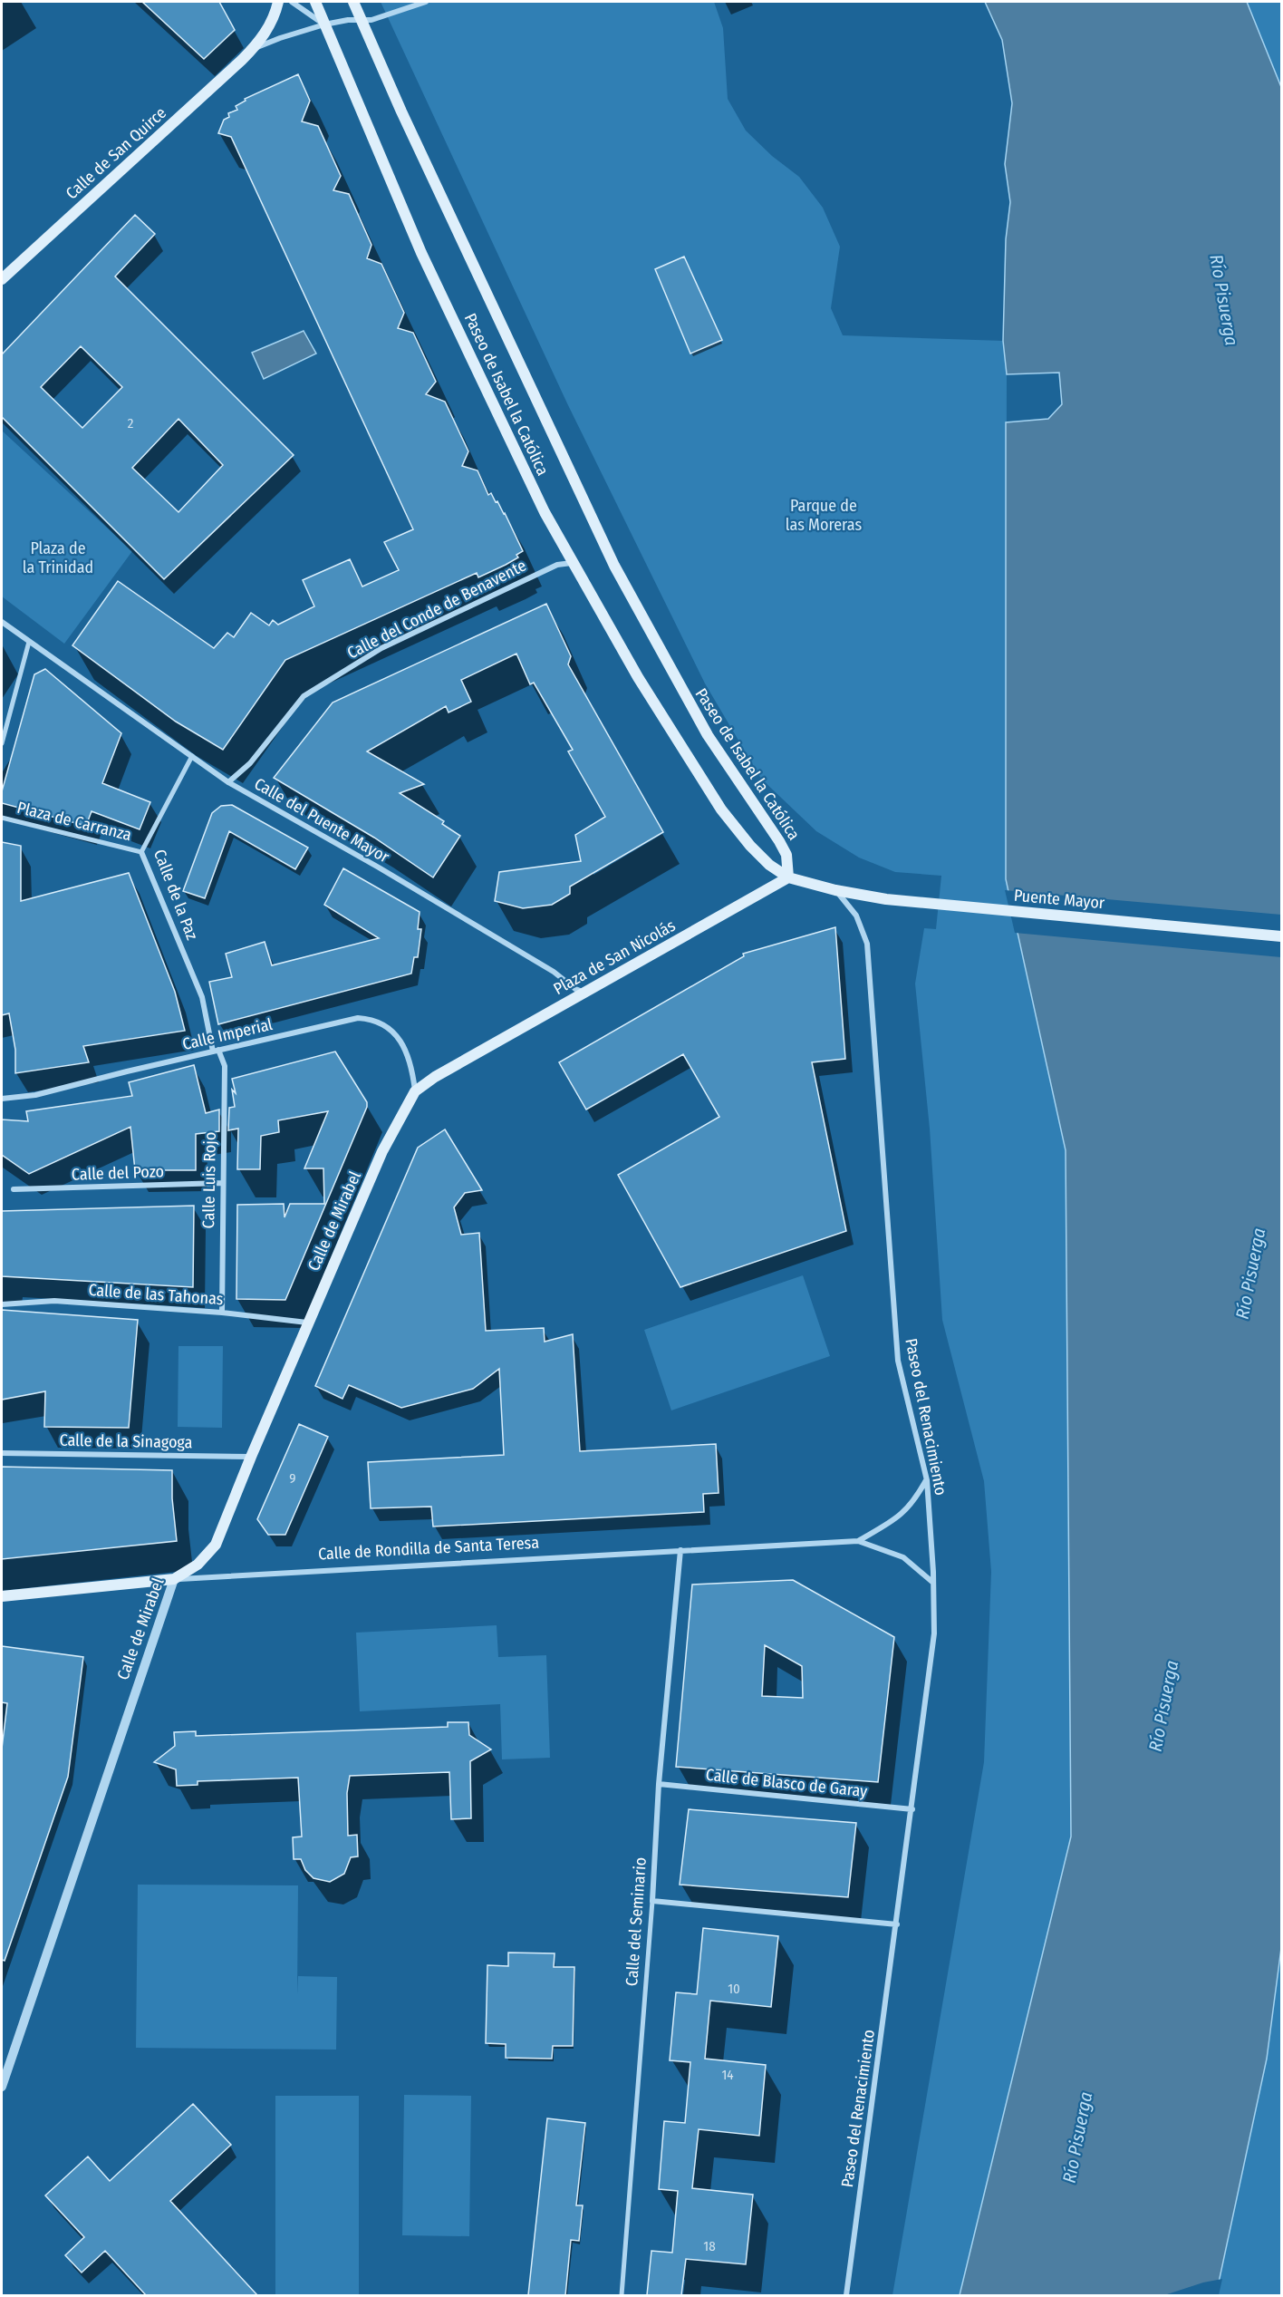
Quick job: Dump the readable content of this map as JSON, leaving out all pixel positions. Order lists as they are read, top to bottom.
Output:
{
  "streets": {
    "main road": [
      "Calle de San Quirce",
      "Paseo de Isabel la Católica",
      "Puente Mayor",
      "Plaza de San Nicolás",
      "Calle de Mirabel",
      "Calle de Rondilla de Santa Teresa"
    ],
    "street": [
      "Calle del Conde de Benavente",
      "Calle del Puente Mayor",
      "Plaza de Carranza",
      "Calle de la Paz",
      "Calle Imperial",
      "Calle del Pozo",
      "Calle Luis Rojo",
      "Calle de las Tahonas",
      "Paseo del Renacimiento",
      "Calle de la Sinagoga",
      "Calle de Blasco de Garay",
      "Calle del Seminario"
    ]
  },
  "crossings": [
    ["Calle de San Quirce", "Paseo de Isabel la Católica"],
    ["Paseo de Isabel la Católica", "Calle del Conde de Benavente"],
    ["Paseo de Isabel la Católica", "Plaza de San Nicolás"],
    ["Calle del Conde de Benavente", "Calle del Puente Mayor"],
    ["Calle del Puente Mayor", "Calle de la Paz"],
    ["Calle del Puente Mayor", "Plaza de San Nicolás"],
    ["Plaza de Carranza", "Calle de la Paz"],
    ["Calle de la Paz", "Calle Imperial"],
    ["Calle de la Paz", "Calle Luis Rojo"],
    ["Puente Mayor", "Paseo del Renacimiento"],
    ["Plaza de San Nicolás", "Calle Imperial"],
    ["Plaza de San Nicolás", "Calle de Mirabel"],
    ["Calle Imperial", "Calle Luis Rojo"],
    ["Calle Imperial", "Calle de Mirabel"],
    ["Calle del Pozo", "Calle Luis Rojo"],
    ["Calle Luis Rojo", "Calle de las Tahonas"],
    ["Calle de Mirabel", "Calle de las Tahonas"],
    ["Calle de Mirabel", "Calle de la Sinagoga"],
    ["Calle de Mirabel", "Calle de Rondilla de Santa Teresa"],
    ["Paseo del Renacimiento", "Calle de Rondilla de Santa Teresa"],
    ["Paseo del Renacimiento", "Calle de Blasco de Garay"],
    ["Calle de Rondilla de Santa Teresa", "Calle del Seminario"],
    ["Calle de Blasco de Garay", "Calle del Seminario"]
  ],
  "water": ["Río Pisuerga"],
  "parks": ["Parque de las Moreras", "Plaza de la Trinidad"],
  "house_numbers": [
    "2",
    "9",
    "10",
    "14",
    "18"
  ]
}
